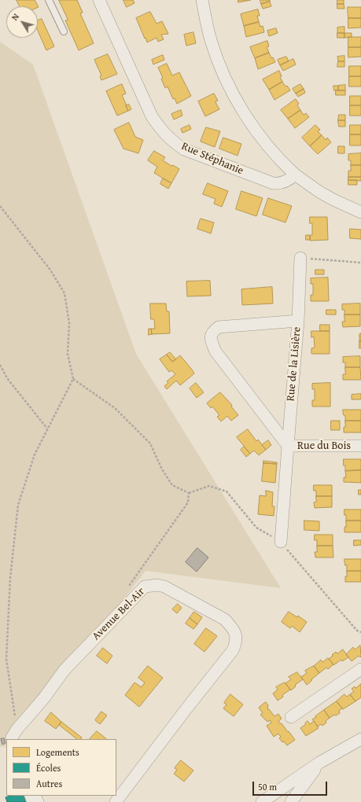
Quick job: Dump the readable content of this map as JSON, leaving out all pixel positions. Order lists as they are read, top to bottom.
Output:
{
  "streets": {
    "street": [
      "Rue Stéphanie",
      "Rue de la Lisière",
      "Rue du Bois",
      "Avenue Bel-Air"
    ]
  },
  "crossings": [
    ["Rue de la Lisière", "Rue du Bois"]
  ],
  "legend": ["Logements", "Écoles", "Autres"],
  "scale_bar": "50 m",
  "north": "top left"
}
